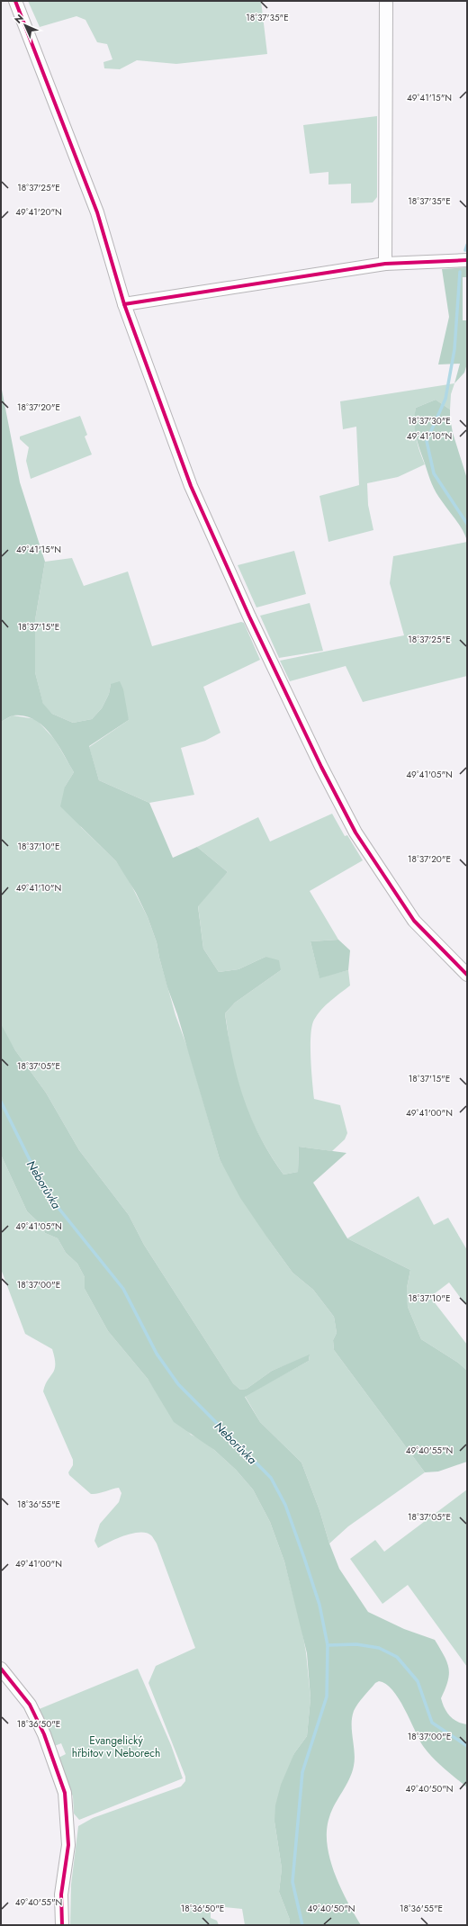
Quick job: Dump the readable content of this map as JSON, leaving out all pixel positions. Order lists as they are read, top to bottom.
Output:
{
  "water": ["Neborůvka"],
  "parks": ["Evangelický hřbitov v Neborech"],
  "north": "top left",
  "coordinates": [
    "18°37'35\"E",
    "49°41'15\"N",
    "18°37'25\"E",
    "49°41'20\"N",
    "18°37'20\"E",
    "18°37'30\"E",
    "49°41'10\"N",
    "18°37'15\"E",
    "49°41'05\"N",
    "18°37'10\"E",
    "18°37'05\"E",
    "49°41'00\"N",
    "18°37'00\"E",
    "49°40'55\"N",
    "18°36'55\"E",
    "18°36'50\"E",
    "49°40'50\"N"
  ]
}
